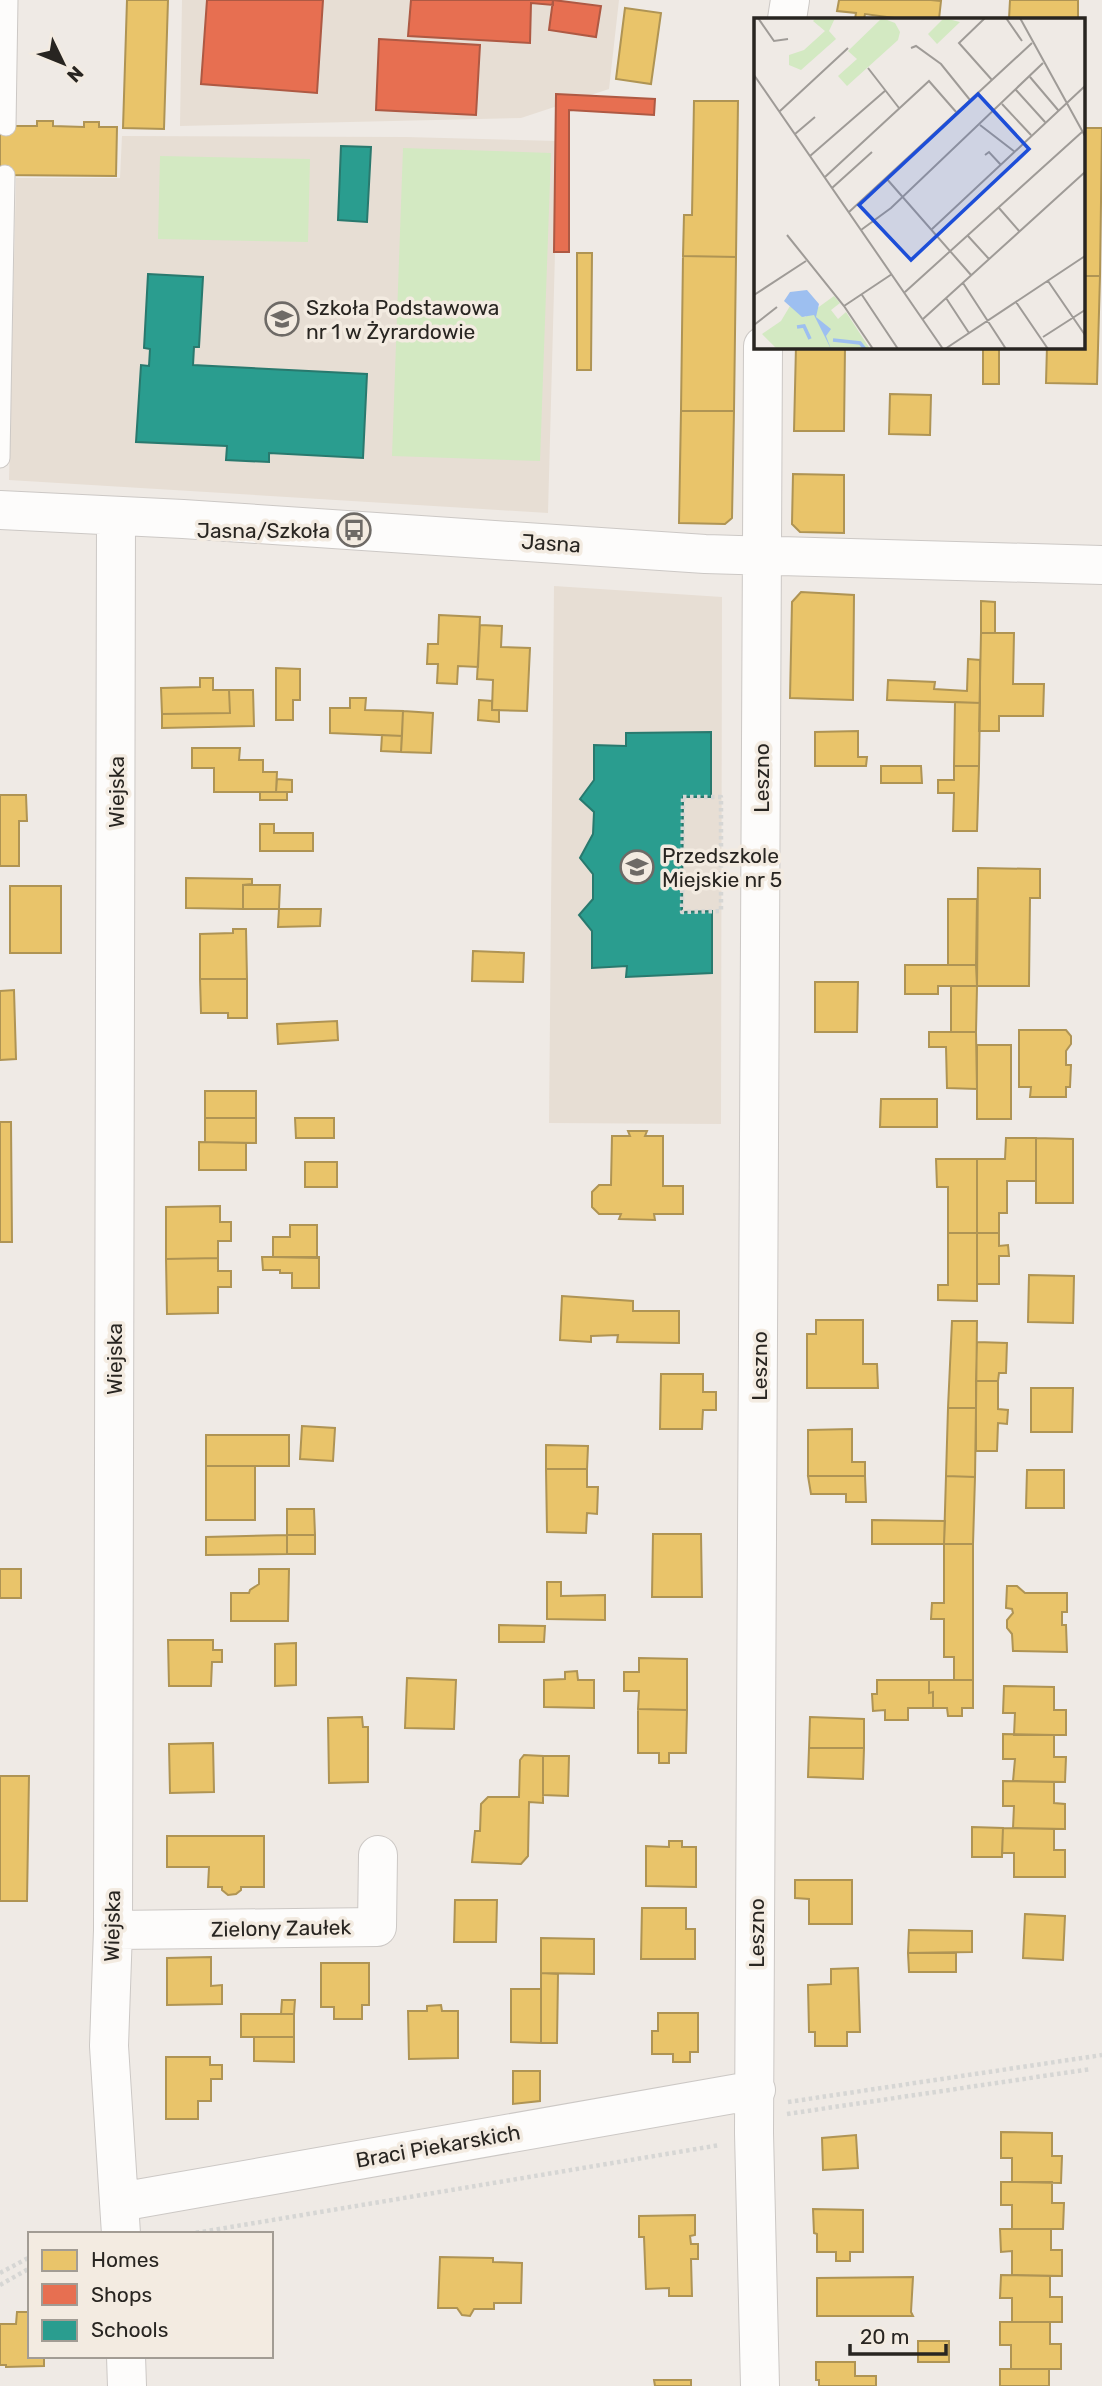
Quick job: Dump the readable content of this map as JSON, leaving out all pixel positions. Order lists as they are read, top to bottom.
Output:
{
  "streets": {
    "street": [
      "Jasna",
      "Leszno",
      "Wiejska",
      "Zielony Zaułek",
      "Braci Piekarskich"
    ]
  },
  "crossings": [
    ["Jasna", "Leszno"],
    ["Jasna", "Wiejska"],
    ["Leszno", "Braci Piekarskich"],
    ["Wiejska", "Zielony Zaułek"],
    ["Wiejska", "Braci Piekarskich"]
  ],
  "places": {
    "school or university": ["Szkoła Podstawowa nr 1 w Żyrardowie", "Przedszkole Miejskie nr 5"],
    "bus stop": ["Jasna/Szkoła"]
  },
  "legend": ["Homes", "Shops", "Schools"],
  "scale_bar": "20 m",
  "north": "bottom right"
}
